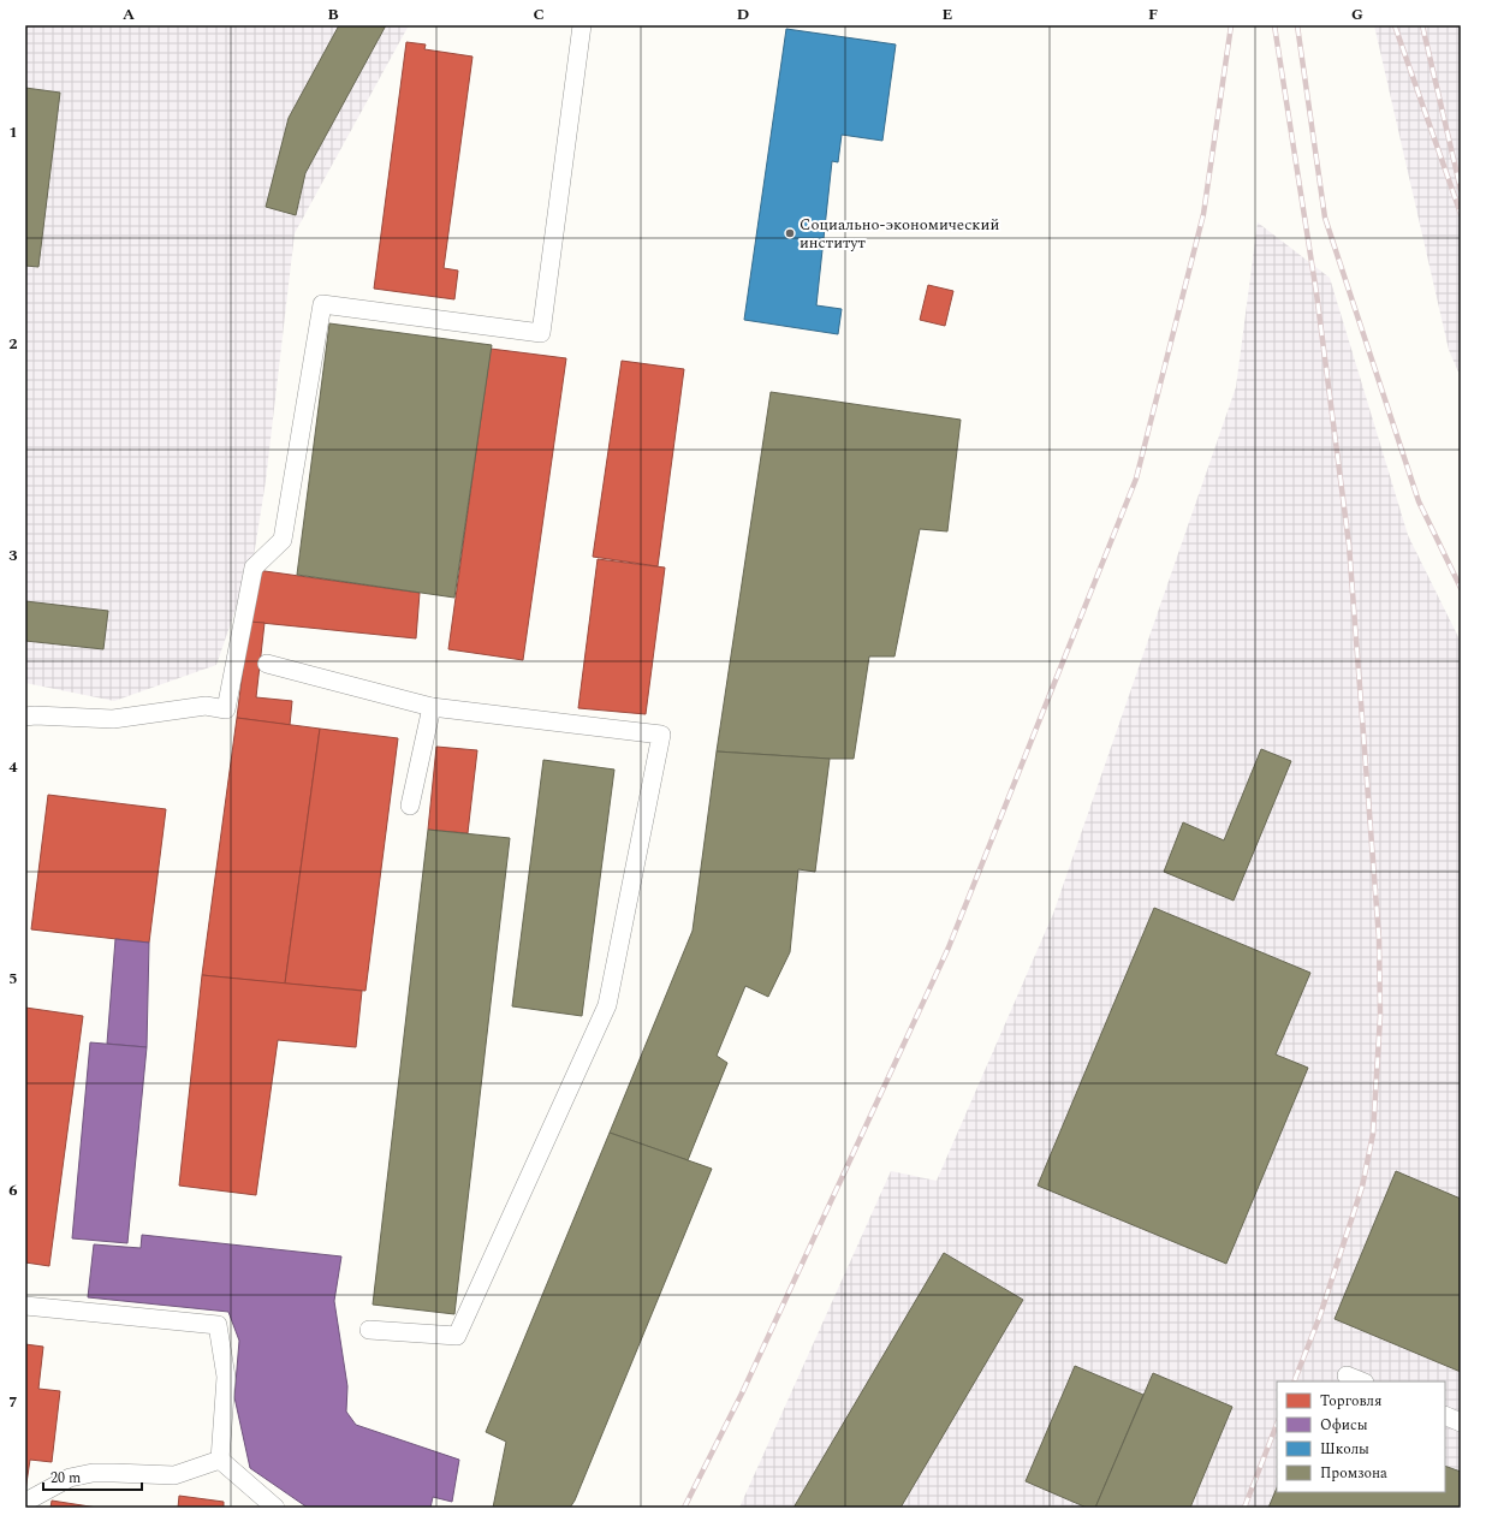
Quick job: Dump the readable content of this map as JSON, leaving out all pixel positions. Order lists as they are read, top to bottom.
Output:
{
  "places": ["Социально-экономический институт"],
  "legend": [
    "Торговля",
    "Офисы",
    "Школы",
    "Промзона"
  ],
  "scale_bar": "20 m",
  "grid": {
    "columns": [
      "A",
      "B",
      "C",
      "D",
      "E",
      "F",
      "G"
    ],
    "rows": [
      "1",
      "2",
      "3",
      "4",
      "5",
      "6",
      "7"
    ]
  }
}
